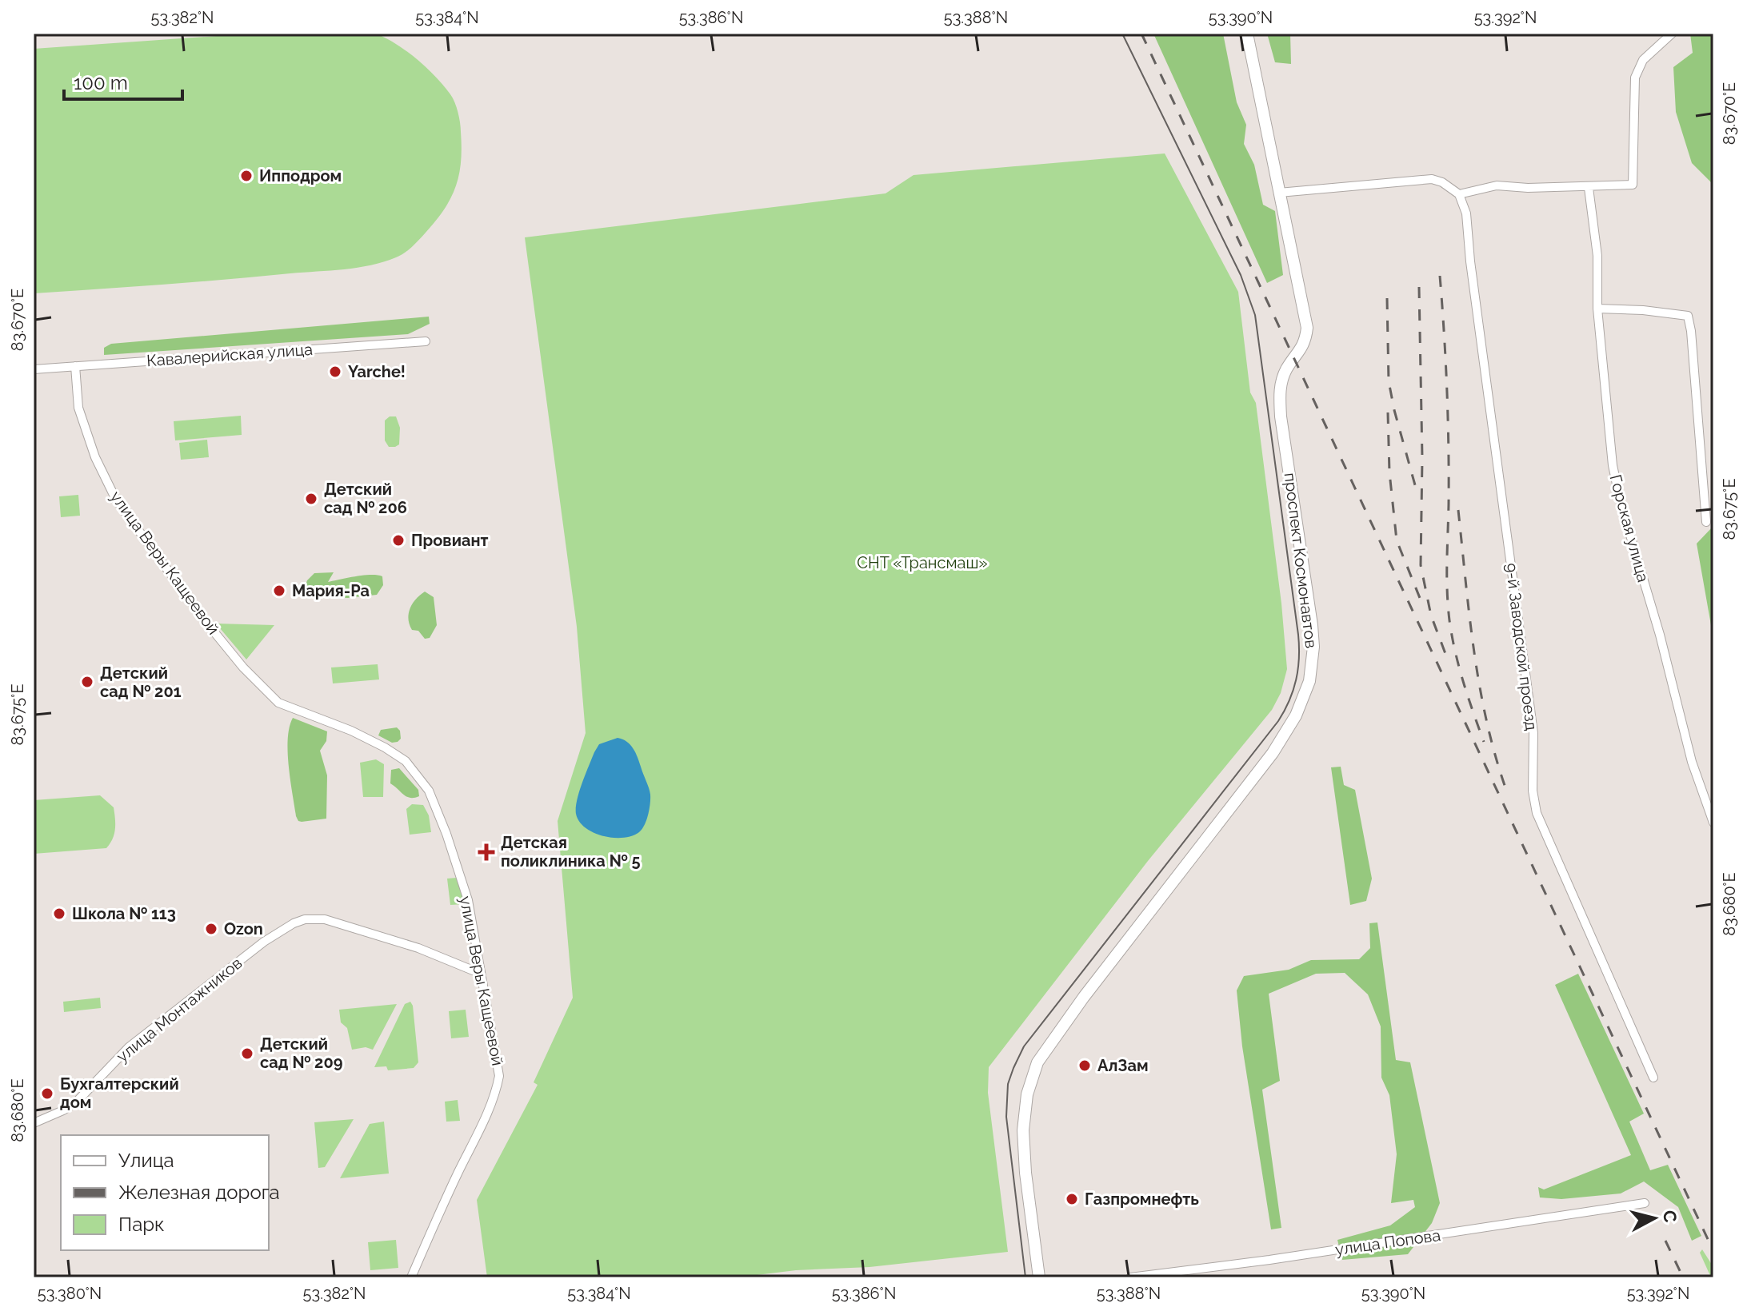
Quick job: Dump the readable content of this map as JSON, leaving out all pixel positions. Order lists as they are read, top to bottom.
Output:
{
  "streets": {
    "main road": ["проспект Космонавтов"],
    "street": [
      "Кавалерийская улица",
      "Горская улица",
      "улица Веры Кащеевой",
      "9-й Заводской проезд",
      "улица Монтажников",
      "улица Попова"
    ]
  },
  "crossings": [
    ["Кавалерийская улица", "улица Веры Кащеевой"],
    ["улица Веры Кащеевой", "улица Монтажников"]
  ],
  "parks": ["СНТ «Трансмаш»"],
  "places": {
    "other": [
      "Ипподром",
      "Yarche!",
      "Детский сад № 206",
      "Провиант",
      "Мария-Ра",
      "Детский сад № 201",
      "Школа № 113",
      "Ozon",
      "Детский сад № 209",
      "АлЗам",
      "Бухгалтерский дом",
      "Газпромнефть"
    ],
    "health": ["Детская поликлиника № 5"]
  },
  "legend": ["Улица", "Железная дорога", "Парк"],
  "scale_bar": "100 m",
  "north": "right",
  "coordinates": [
    "53.382°N",
    "53.384°N",
    "53.386°N",
    "53.388°N",
    "53.390°N",
    "53.392°N",
    "83.670°E",
    "83.675°E",
    "83.680°E",
    "53.380°N"
  ]
}
